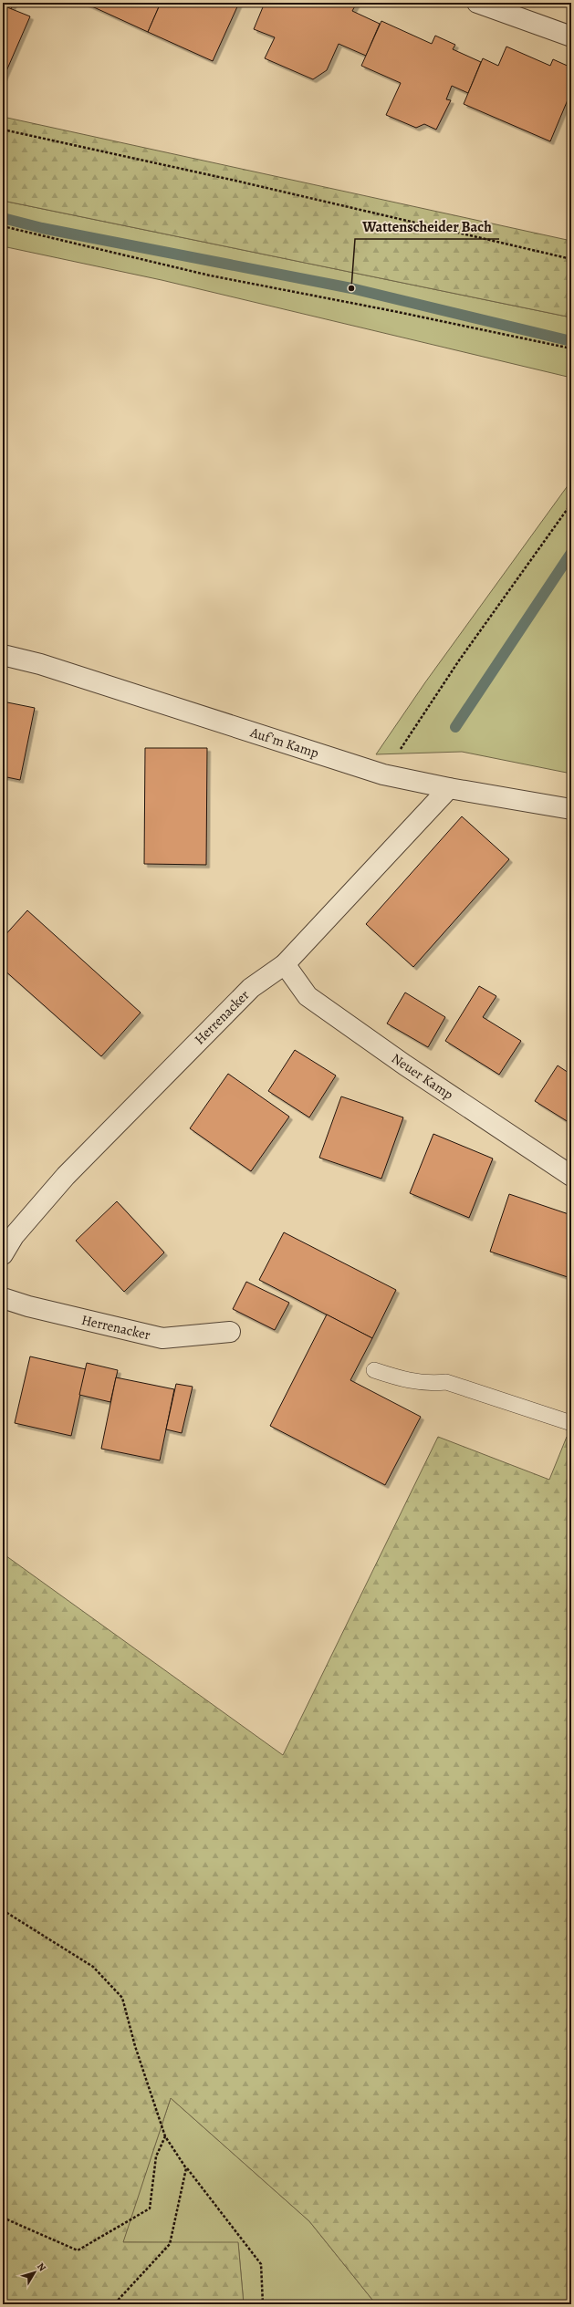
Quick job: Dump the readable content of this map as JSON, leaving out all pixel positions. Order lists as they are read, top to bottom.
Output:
{
  "streets": {
    "street": ["Auf'm Kamp", "Herrenacker", "Neuer Kamp"]
  },
  "crossings": [
    ["Auf'm Kamp", "Herrenacker"],
    ["Herrenacker", "Neuer Kamp"]
  ],
  "places": ["Wattenscheider Bach"],
  "north": "top right"
}
